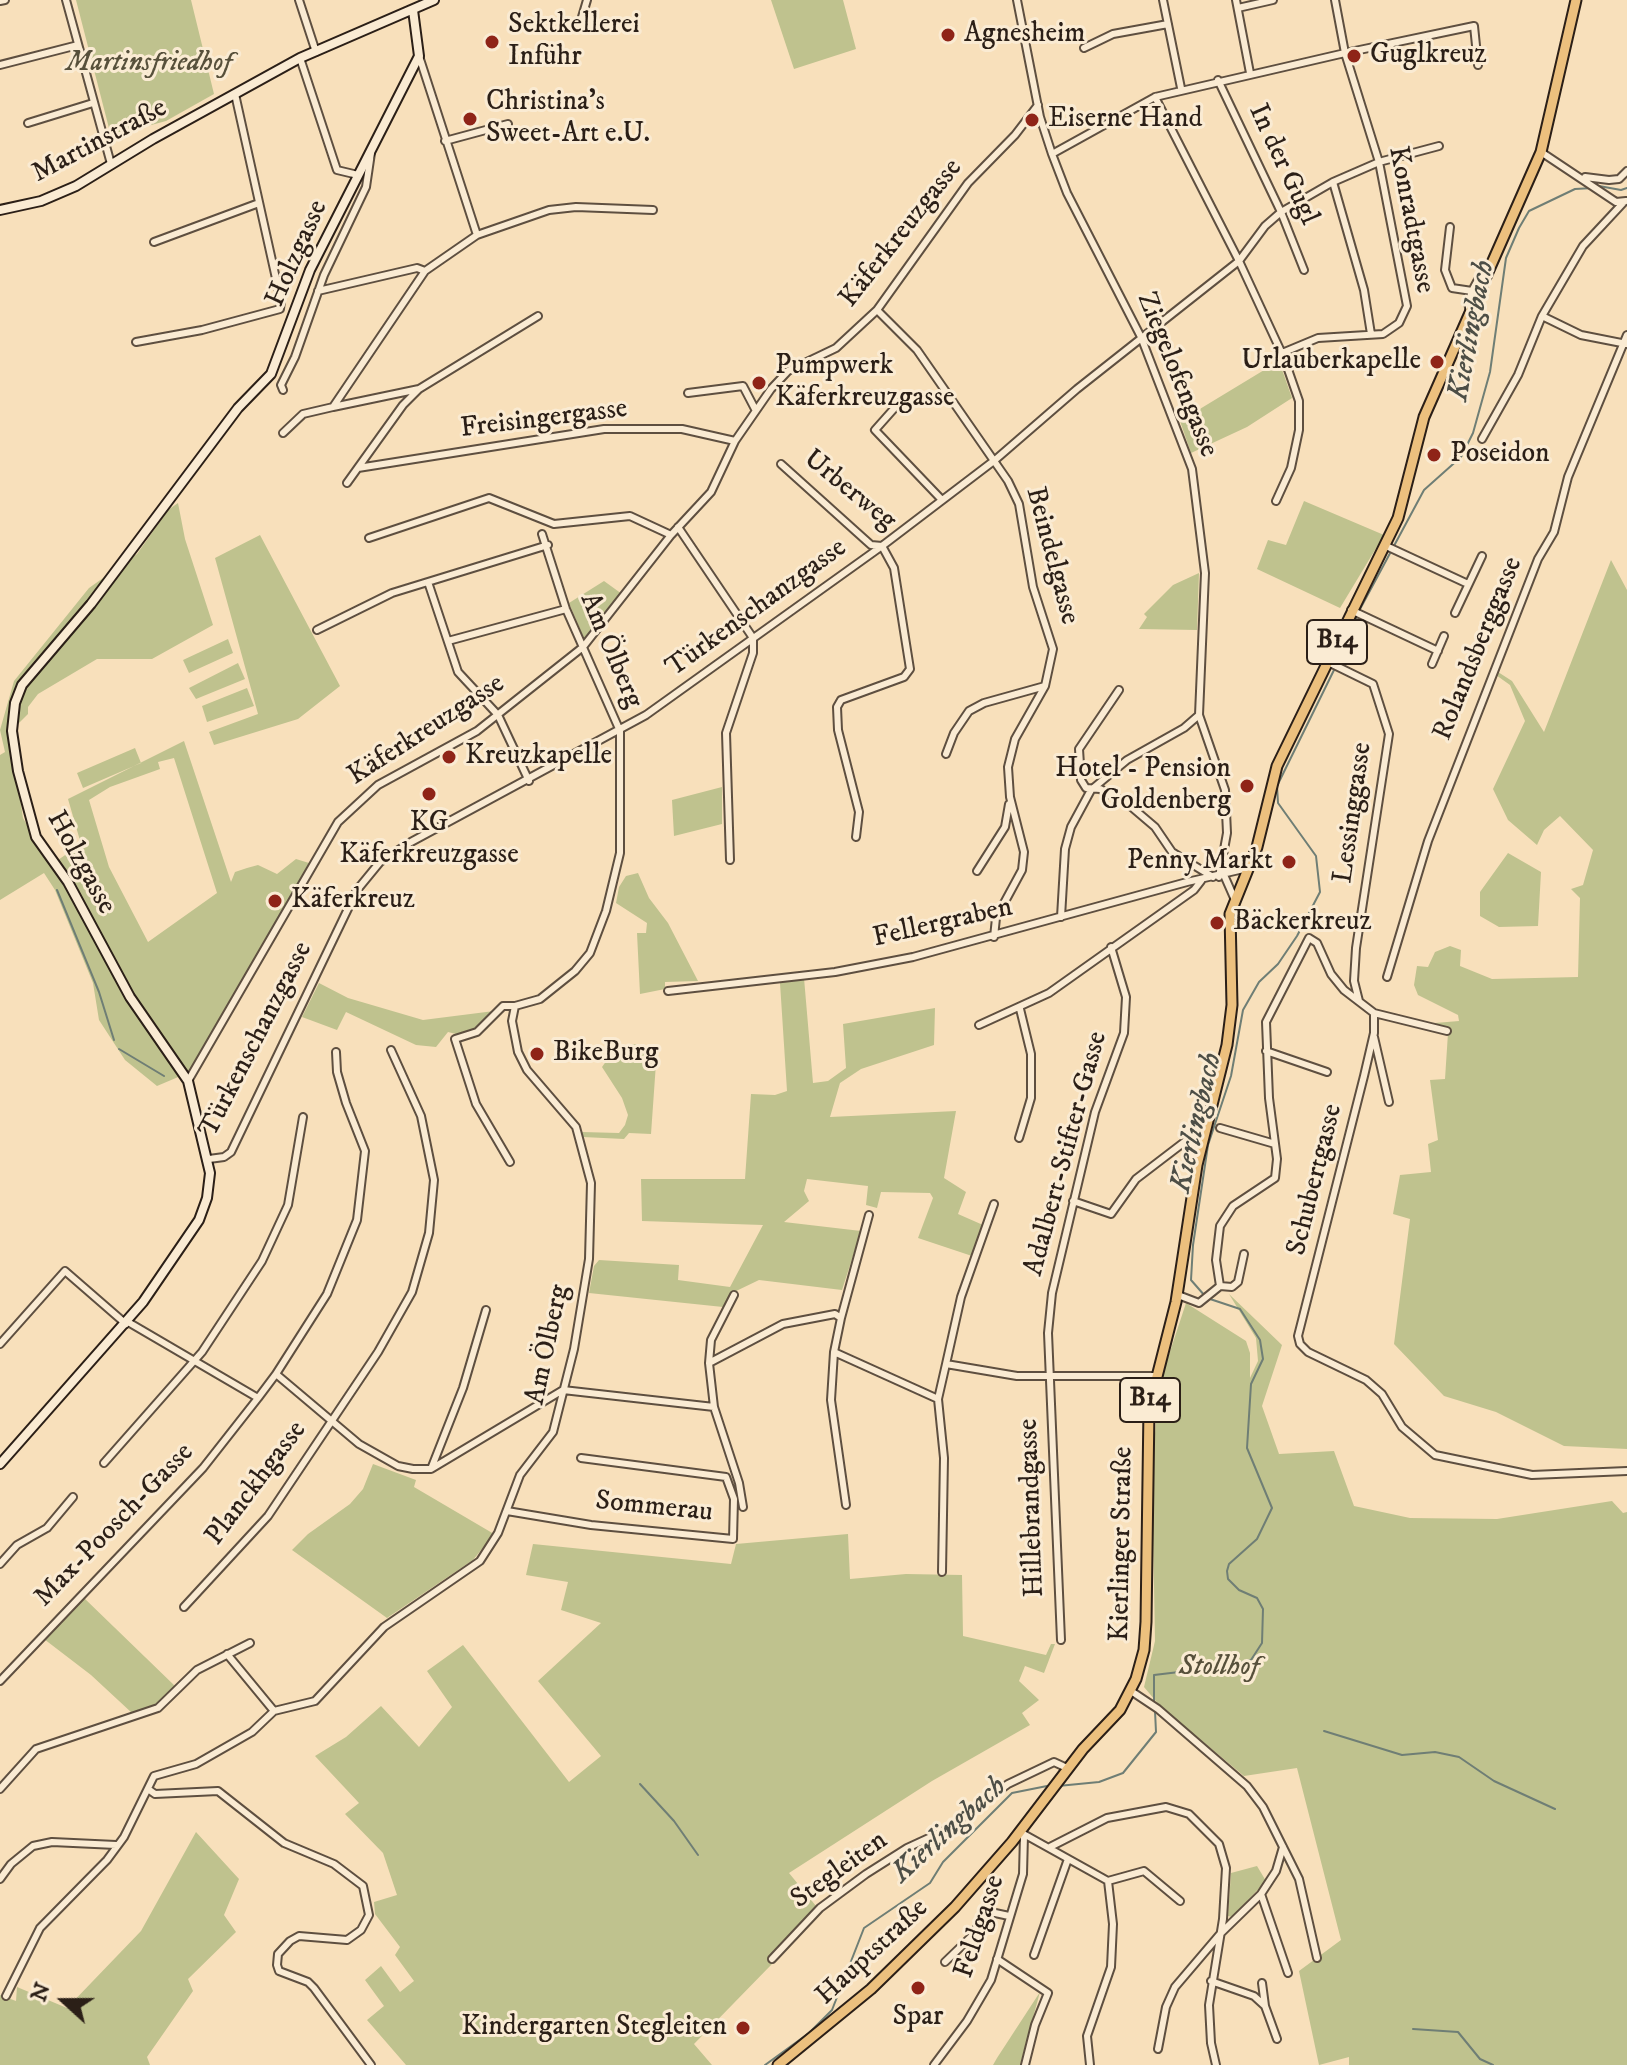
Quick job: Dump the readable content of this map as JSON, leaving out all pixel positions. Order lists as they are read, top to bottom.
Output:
{
  "streets": {
    "main road": ["B14", "Kierlinger Straße", "Hauptstraße"],
    "street": [
      "Martinstraße",
      "In der Gugl",
      "Konradtgasse",
      "Käferkreuzgasse",
      "Holzgasse",
      "Ziegelofengasse",
      "Freisingergasse",
      "Urberweg",
      "Beindelgasse",
      "Türkenschanzgasse",
      "Rolandsberggasse",
      "Am Ölberg",
      "Lessinggasse",
      "Fellergraben",
      "Adalbert-Stifter-Gasse",
      "Schubertgasse",
      "Planckhgasse",
      "Sommerau",
      "Hillebrandgasse",
      "Max-Poosch-Gasse",
      "Stegleiten",
      "Feldgasse"
    ]
  },
  "crossings": [
    ["In der Gugl", "Türkenschanzgasse"],
    ["Konradtgasse", "Türkenschanzgasse"],
    ["Käferkreuzgasse", "Holzgasse"],
    ["Käferkreuzgasse", "Ziegelofengasse"],
    ["Käferkreuzgasse", "Freisingergasse"],
    ["Käferkreuzgasse", "Beindelgasse"],
    ["Käferkreuzgasse", "Am Ölberg"],
    ["Holzgasse", "Türkenschanzgasse"],
    ["Ziegelofengasse", "Türkenschanzgasse"],
    ["Ziegelofengasse", "Fellergraben"],
    ["Urberweg", "Türkenschanzgasse"],
    ["Beindelgasse", "Türkenschanzgasse"],
    ["Beindelgasse", "Fellergraben"],
    ["Türkenschanzgasse", "Am Ölberg"],
    ["Am Ölberg", "Sommerau"],
    ["Lessinggasse", "Kierlinger Straße"],
    ["Fellergraben", "Kierlinger Straße"],
    ["Adalbert-Stifter-Gasse", "Hillebrandgasse"],
    ["Kierlinger Straße", "Stegleiten"],
    ["Kierlinger Straße", "Hauptstraße"],
    ["Feldgasse", "Hauptstraße"]
  ],
  "water": ["Kierlingbach"],
  "parks": ["Martinsfriedhof", "Stollhof"],
  "places": [
    "Agnesheim",
    "Sektkellerei Inführ",
    "Guglkreuz",
    "Christina's Sweet-Art e.U.",
    "Eiserne Hand",
    "Urlauberkapelle",
    "Pumpwerk Käferkreuzgasse",
    "Poseidon",
    "Kreuzkapelle",
    "Hotel - Pension Goldenberg",
    "KG Käferkreuzgasse",
    "Penny Markt",
    "Käferkreuz",
    "Bäckerkreuz",
    "BikeBurg",
    "Spar",
    "Kindergarten Stegleiten"
  ],
  "north": "left"
}
